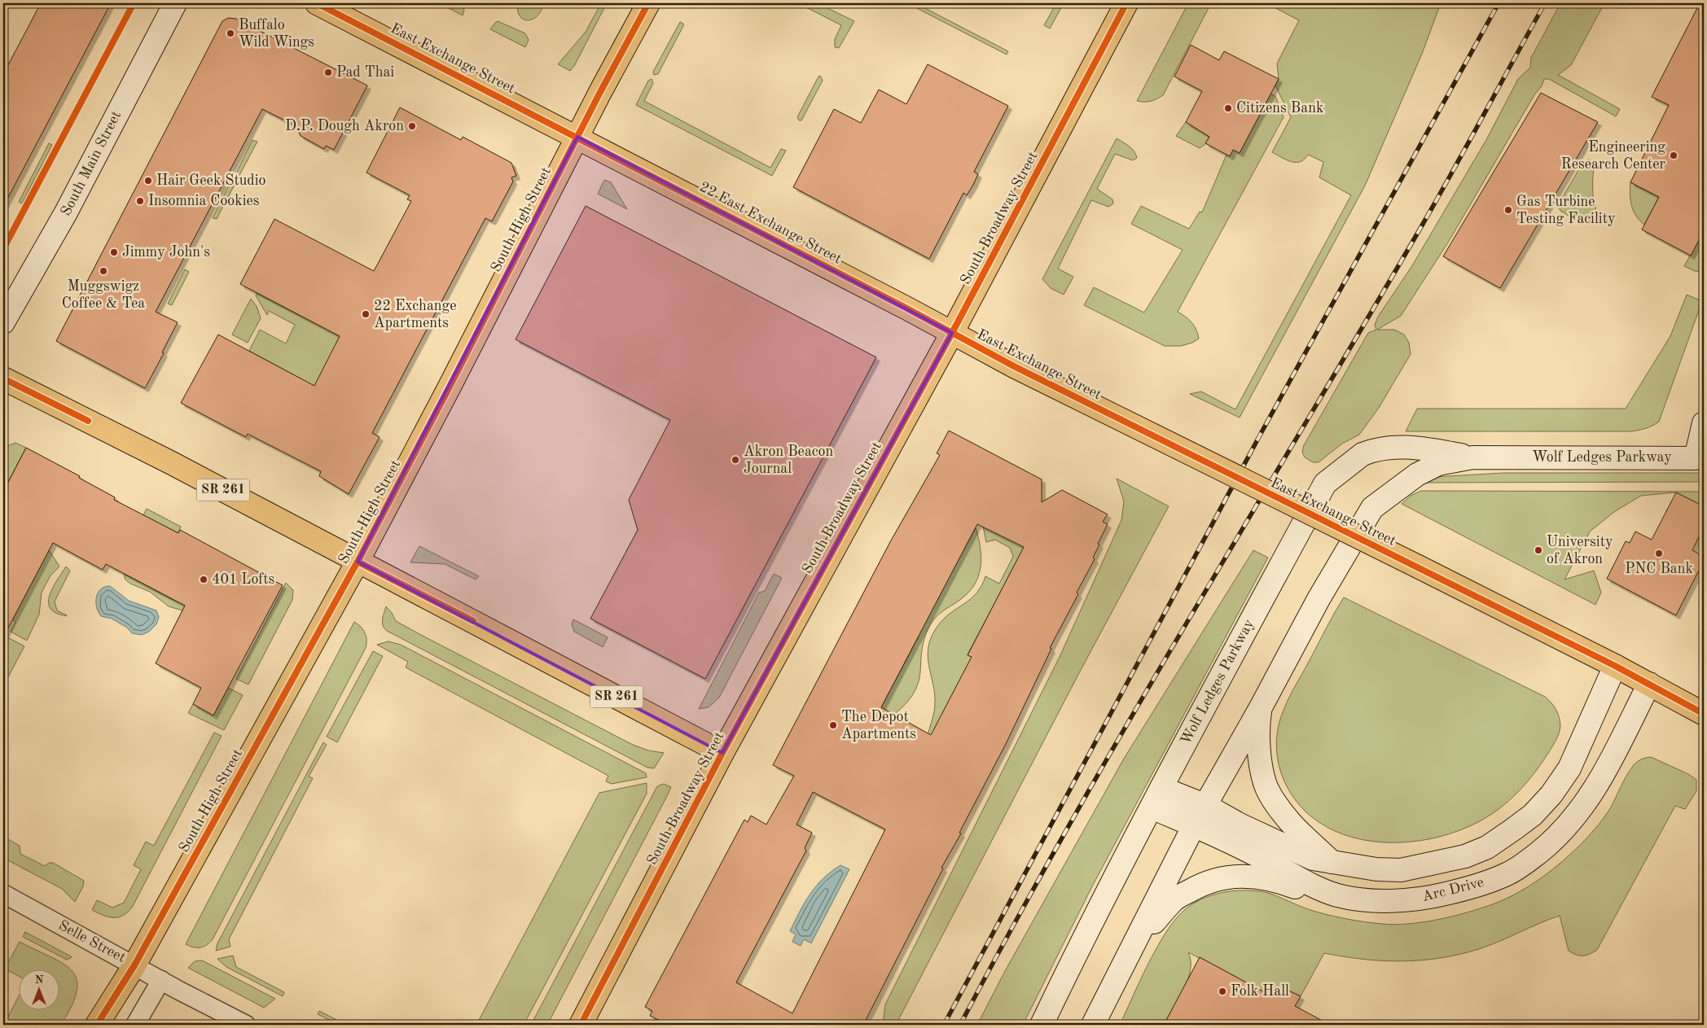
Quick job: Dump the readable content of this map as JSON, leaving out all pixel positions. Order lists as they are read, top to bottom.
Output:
{
  "streets": {
    "main road": [
      "East Exchange Street",
      "South Main Street",
      "South Broadway Street",
      "South High Street",
      "22 East Exchange Street",
      "Wolf Ledges Parkway",
      "SR 261",
      "Arc Drive"
    ],
    "street": ["Selle Street"]
  },
  "crossings": [
    ["East Exchange Street", "South Broadway Street"],
    ["East Exchange Street", "South High Street"],
    ["East Exchange Street", "22 East Exchange Street"],
    ["East Exchange Street", "Arc Drive"],
    ["South Broadway Street", "22 East Exchange Street"],
    ["South Broadway Street", "SR 261"],
    ["South High Street", "22 East Exchange Street"],
    ["South High Street", "SR 261"],
    ["South High Street", "Selle Street"],
    ["Wolf Ledges Parkway", "Arc Drive"]
  ],
  "places": [
    "Buffalo Wild Wings",
    "Pad Thai",
    "Citizens Bank",
    "D.P. Dough Akron",
    "Engineering Research Center",
    "Hair Geek Studio",
    "Insomnia Cookies",
    "Gas Turbine Testing Facility",
    "Jimmy John's",
    "Muggswigz Coffee & Tea",
    "22 Exchange Apartments",
    "Akron Beacon Journal",
    "University of Akron",
    "PNC Bank",
    "401 Lofts",
    "The Depot Apartments",
    "Folk Hall"
  ],
  "north": "top"
}
